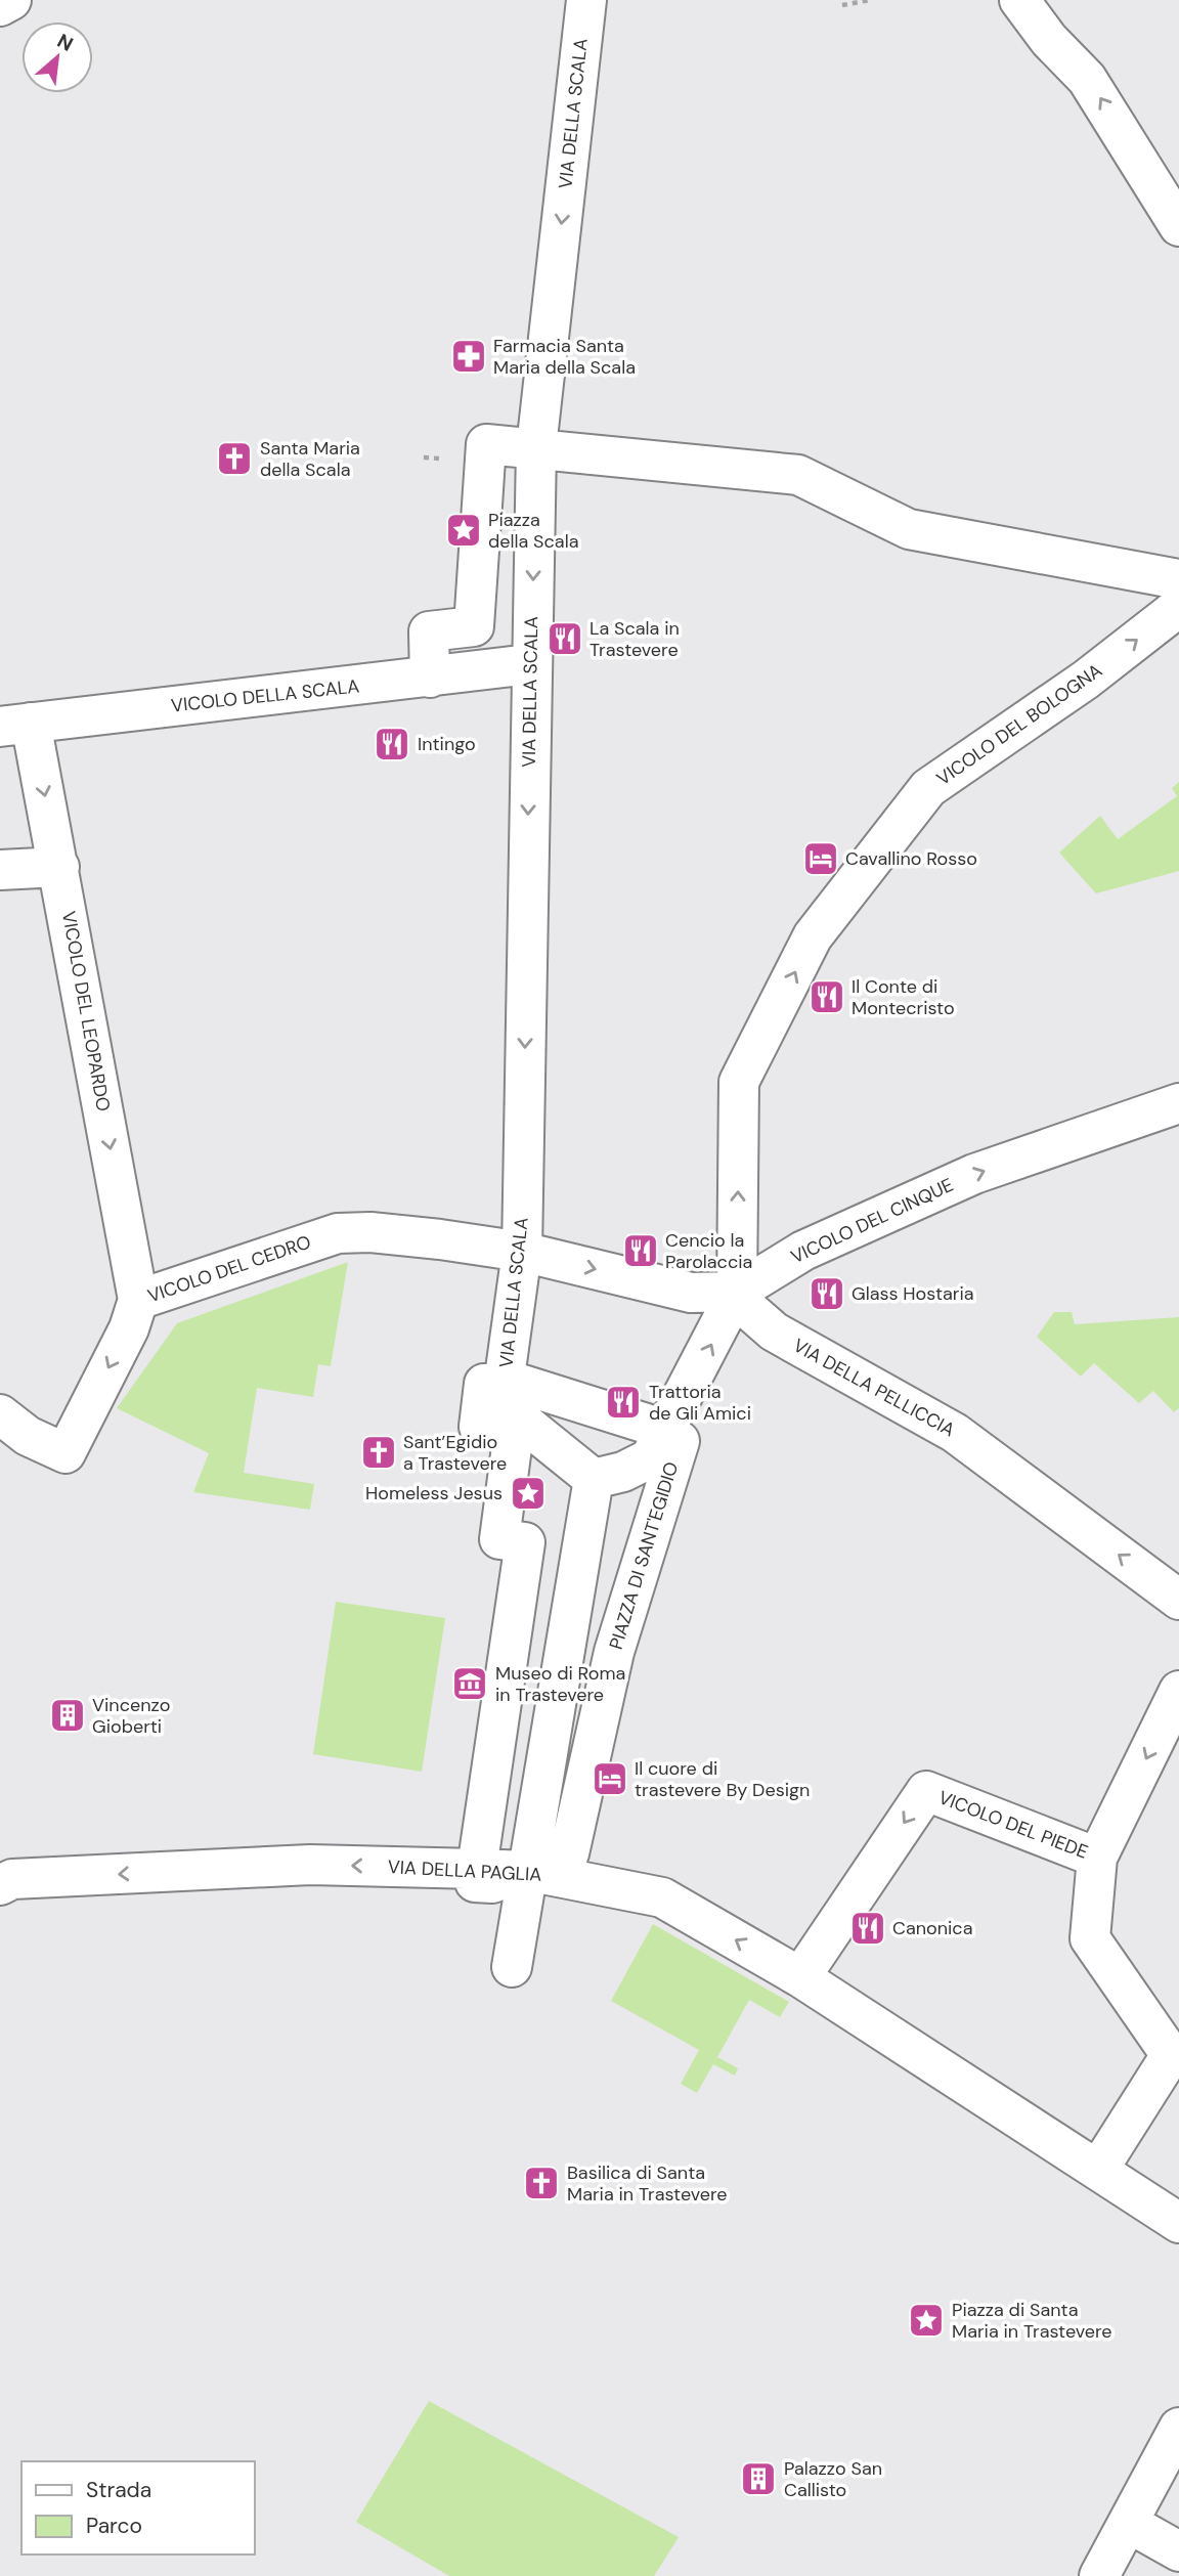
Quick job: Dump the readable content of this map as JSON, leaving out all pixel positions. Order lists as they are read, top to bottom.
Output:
{
  "streets": {
    "street": [
      "VIA DELLA SCALA",
      "VICOLO DELLA SCALA",
      "VICOLO DEL BOLOGNA",
      "VICOLO DEL LEOPARDO",
      "VICOLO DEL CINQUE",
      "VICOLO DEL CEDRO",
      "VIA DELLA PELLICCIA",
      "PIAZZA DI SANT'EGIDIO",
      "VICOLO DEL PIEDE",
      "VIA DELLA PAGLIA"
    ]
  },
  "crossings": [
    ["VIA DELLA SCALA", "VICOLO DELLA SCALA"],
    ["VIA DELLA SCALA", "VICOLO DEL CEDRO"],
    ["VIA DELLA SCALA", "PIAZZA DI SANT'EGIDIO"],
    ["VICOLO DELLA SCALA", "VICOLO DEL LEOPARDO"],
    ["VICOLO DEL BOLOGNA", "VICOLO DEL CINQUE"],
    ["VICOLO DEL BOLOGNA", "VIA DELLA PELLICCIA"],
    ["VICOLO DEL LEOPARDO", "VICOLO DEL CEDRO"],
    ["VICOLO DEL CINQUE", "VIA DELLA PELLICCIA"],
    ["PIAZZA DI SANT'EGIDIO", "VIA DELLA PAGLIA"],
    ["VICOLO DEL PIEDE", "VIA DELLA PAGLIA"]
  ],
  "one_way": [
    "VIA DELLA SCALA",
    "VICOLO DEL BOLOGNA",
    "VICOLO DEL LEOPARDO",
    "VICOLO DEL CINQUE",
    "VIA DELLA PELLICCIA",
    "VIA DELLA PAGLIA"
  ],
  "places": {
    "pharmacy": ["Farmacia Santa Maria della Scala"],
    "church": ["Santa Maria della Scala", "Sant’Egidio a Trastevere", "Basilica di Santa Maria in Trastevere"],
    "place": ["Piazza della Scala", "Homeless Jesus", "Piazza di Santa Maria in Trastevere"],
    "restaurant": [
      "La Scala in Trastevere",
      "Intingo",
      "Il Conte di Montecristo",
      "Cencio la Parolaccia",
      "Glass Hostaria",
      "Trattoria de Gli Amici",
      "Canonica"
    ],
    "hotel": ["Cavallino Rosso", "Il cuore di trastevere By Design"],
    "museum": ["Museo di Roma in Trastevere"],
    "building": ["Vincenzo Gioberti", "Palazzo San Callisto"]
  },
  "legend": ["Strada", "Parco"],
  "north": "top right"
}
